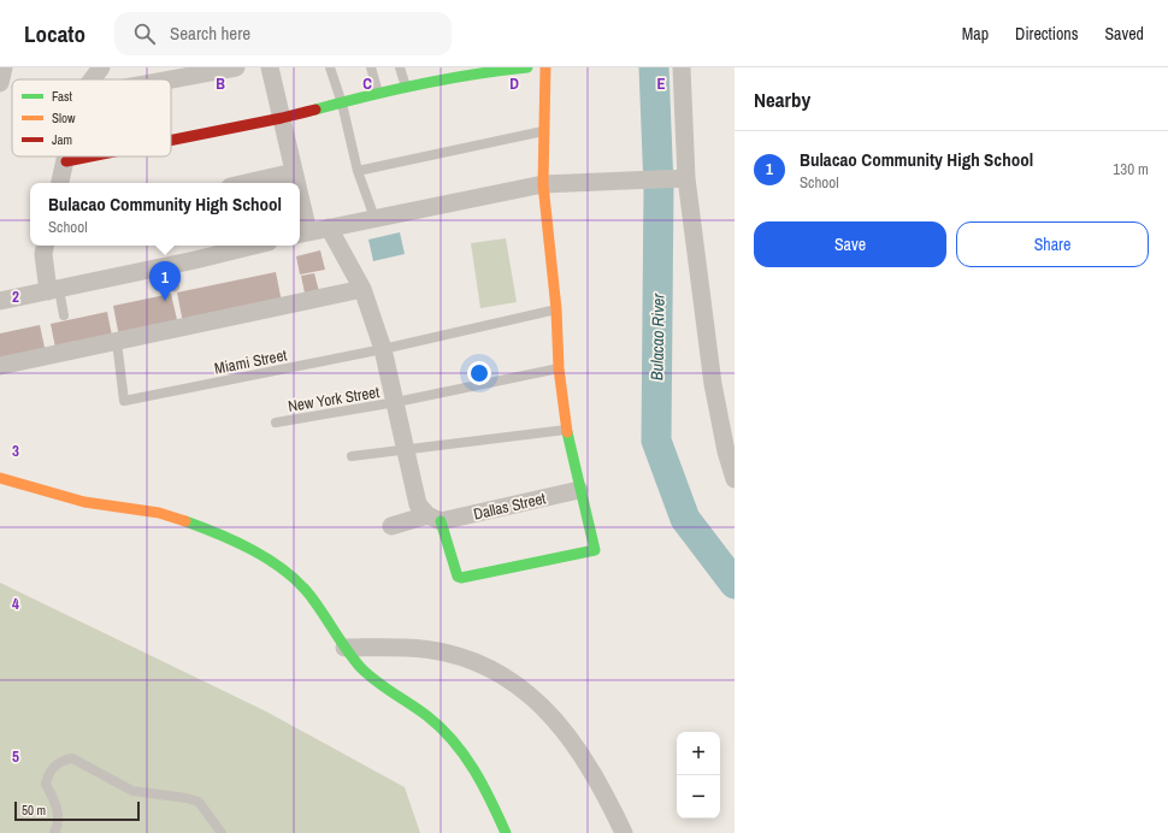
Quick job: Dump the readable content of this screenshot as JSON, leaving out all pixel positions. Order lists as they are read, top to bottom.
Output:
{
  "streets": {
    "street": ["Dallas Street"],
    "lane": ["Miami Street", "New York Street"]
  },
  "water": ["Bulacao River"],
  "legend": ["Fast", "Slow", "Jam"],
  "scale_bar": "50 m",
  "page": {
    "header": "Locato",
    "search": "Search here",
    "nav": ["Map", "Directions", "Saved"],
    "heading": "Nearby",
    "list": [
      {
        "mark": "1",
        "name": "Bulacao Community High School",
        "note": "School",
        "value": "130 m"
      }
    ],
    "popup": ["Bulacao Community High School", "School"],
    "buttons": ["Save", "Share"],
    "pins": "1",
    "map_buttons": ["+", "−"],
    "scale": "50 m"
  },
  "grid": {
    "columns": [
      "B",
      "C",
      "D",
      "E"
    ],
    "rows": [
      "2",
      "3",
      "4",
      "5"
    ]
  }
}
